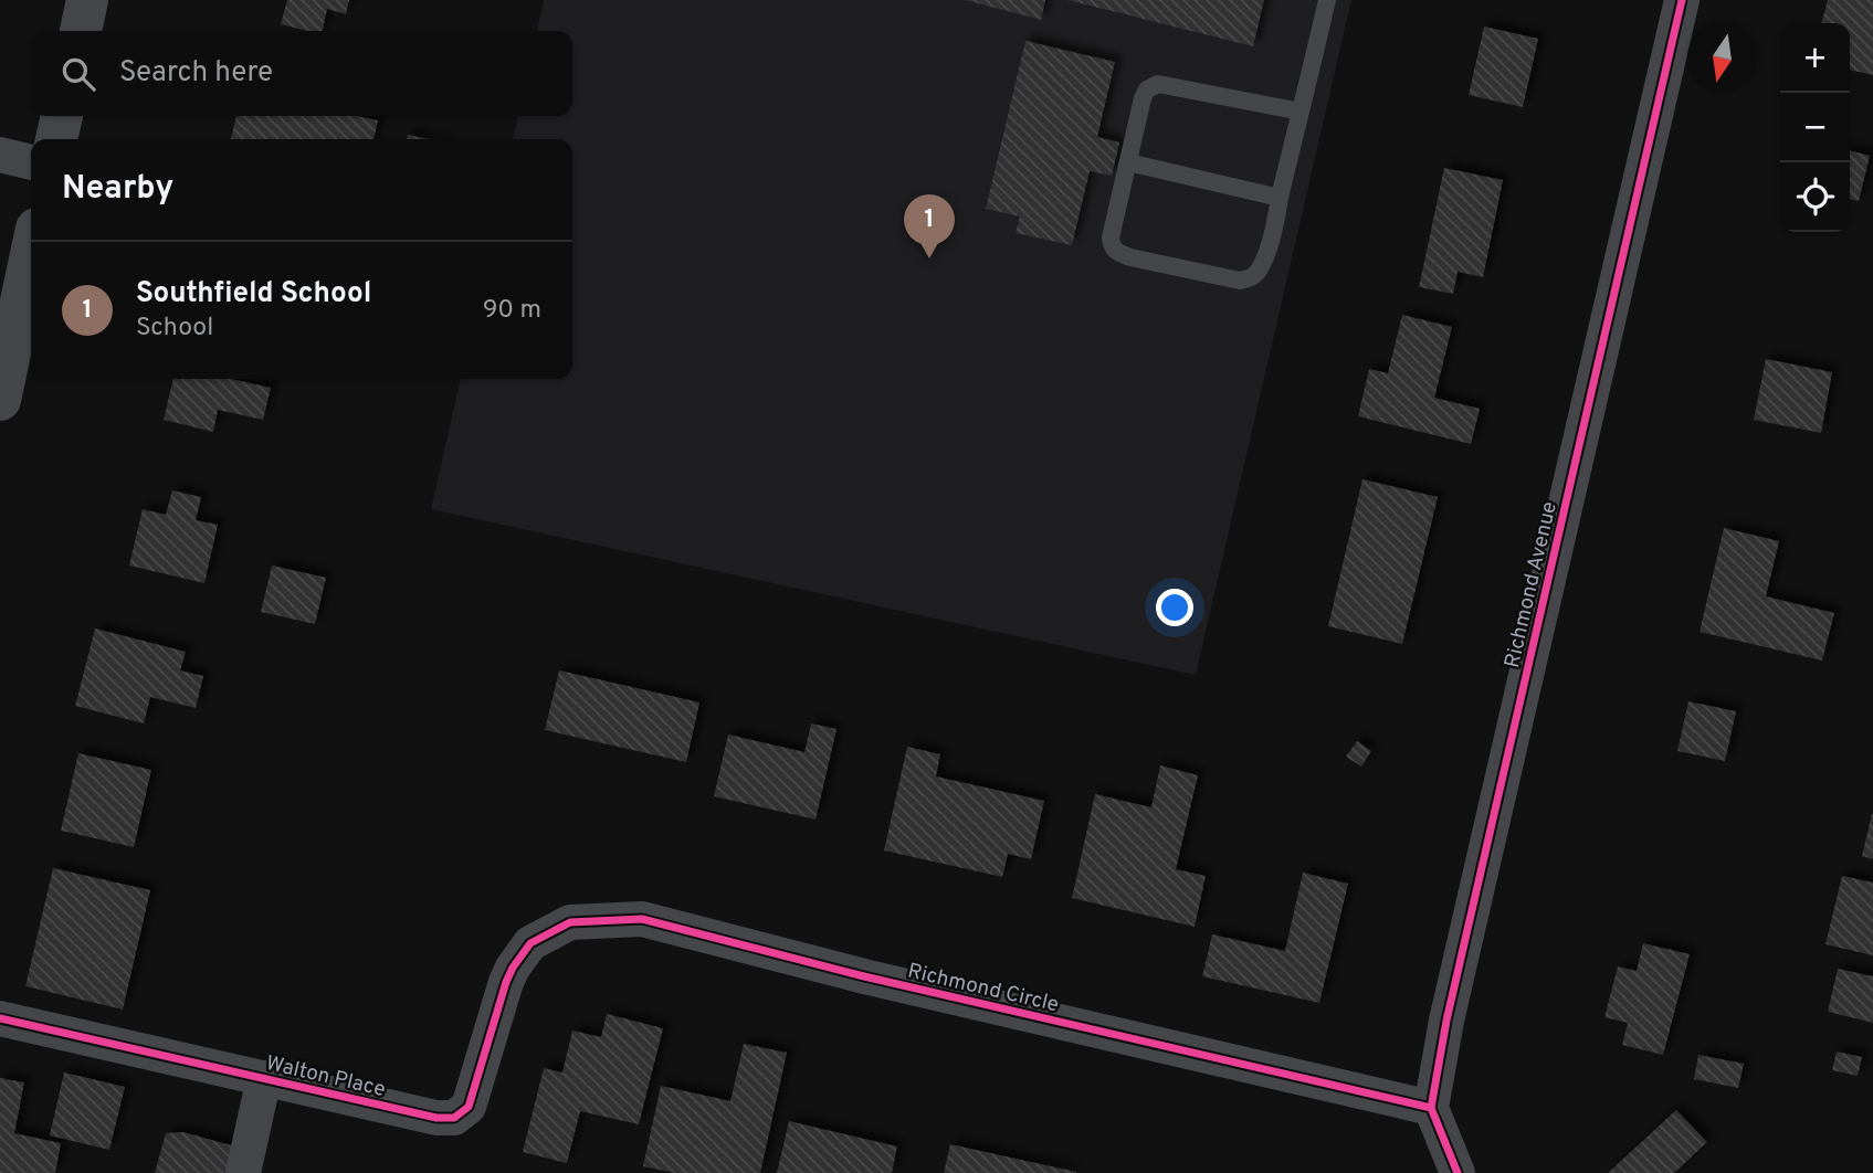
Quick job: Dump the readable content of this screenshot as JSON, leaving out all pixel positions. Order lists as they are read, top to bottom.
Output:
{
  "streets": {
    "street": ["Richmond Avenue", "Richmond Circle", "Walton Place"]
  },
  "crossings": [
    ["Richmond Avenue", "Richmond Circle"],
    ["Richmond Circle", "Walton Place"]
  ],
  "north": "bottom",
  "page": {
    "map_buttons": ["+", "−"],
    "search": "Search here",
    "heading": "Nearby",
    "pins": "1",
    "list": [
      {
        "mark": "1",
        "name": "Southfield School",
        "note": "School",
        "value": "90 m"
      }
    ]
  }
}
